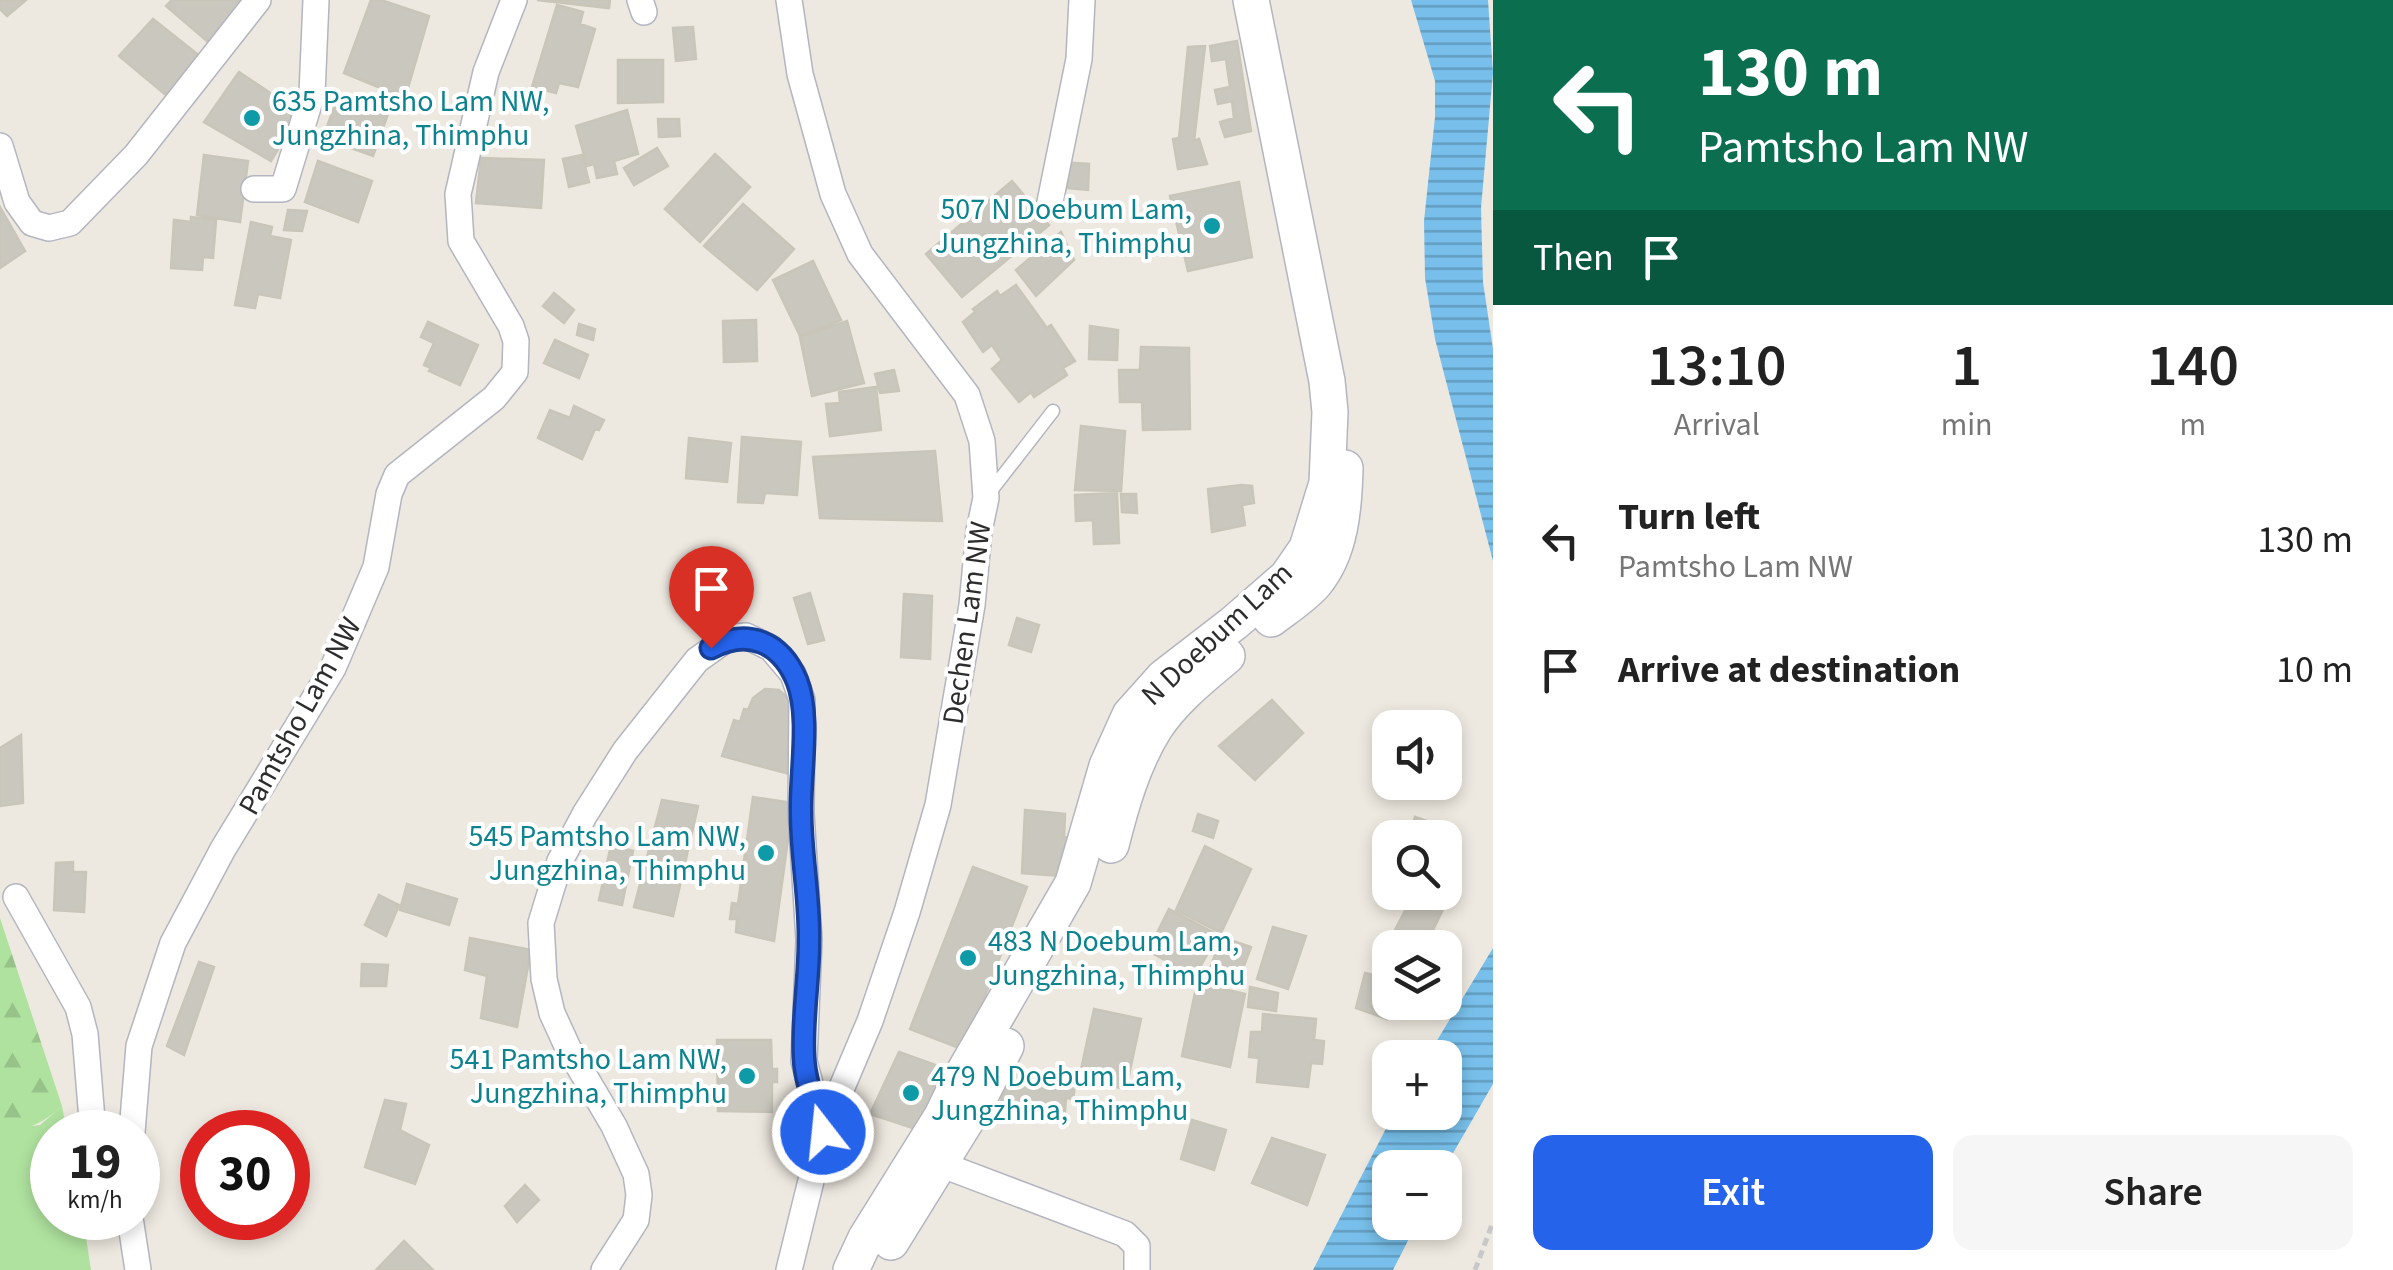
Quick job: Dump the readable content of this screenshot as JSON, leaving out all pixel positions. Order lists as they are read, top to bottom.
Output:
{
  "streets": {
    "main road": ["N Doebum Lam"],
    "street": ["Dechen Lam NW", "Pamtsho Lam NW"]
  },
  "places": [
    "635 Pamtsho Lam NW, Jungzhina, Thimphu",
    "507 N Doebum Lam, Jungzhina, Thimphu",
    "545 Pamtsho Lam NW, Jungzhina, Thimphu",
    "483 N Doebum Lam, Jungzhina, Thimphu",
    "541 Pamtsho Lam NW, Jungzhina, Thimphu",
    "479 N Doebum Lam, Jungzhina, Thimphu"
  ],
  "page": {
    "turn": ["130 m", "Pamtsho Lam NW"],
    "then": "Then",
    "eta": [
      "13:10",
      "Arrival",
      "1",
      "min",
      "140",
      "m"
    ],
    "list": [
      {
        "name": "Turn left",
        "note": "Pamtsho Lam NW",
        "value": "130 m"
      },
      {
        "name": "Arrive at destination",
        "value": "10 m"
      }
    ],
    "map_buttons": ["+", "−"],
    "speed": "19 km/h",
    "limit": "30",
    "buttons": ["Exit", "Share"]
  }
}
